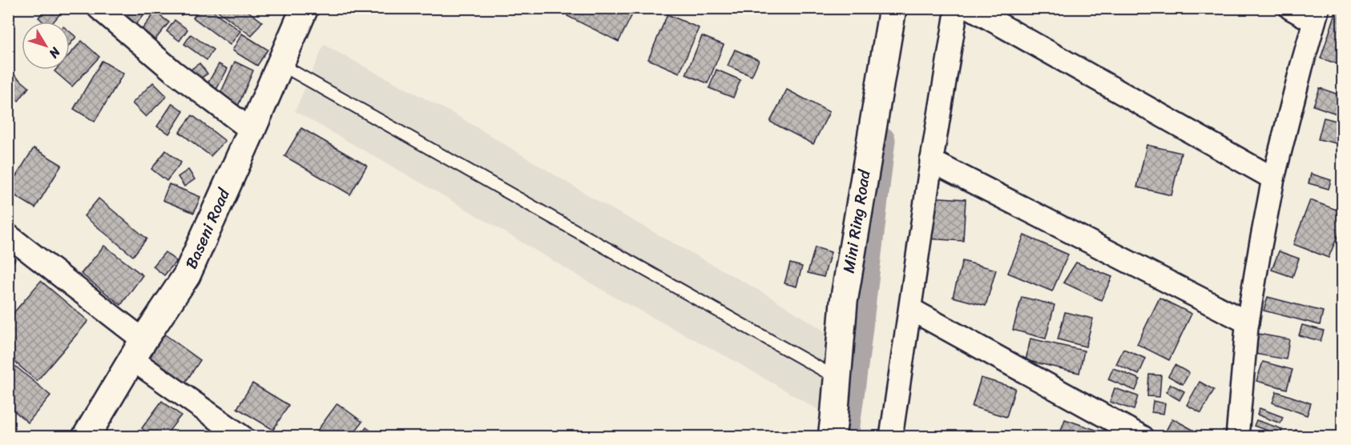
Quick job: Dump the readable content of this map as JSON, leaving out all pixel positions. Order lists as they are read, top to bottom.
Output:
{
  "streets": {
    "street": ["Mini Ring Road", "Baseni Road"]
  },
  "north": "bottom right"
}
